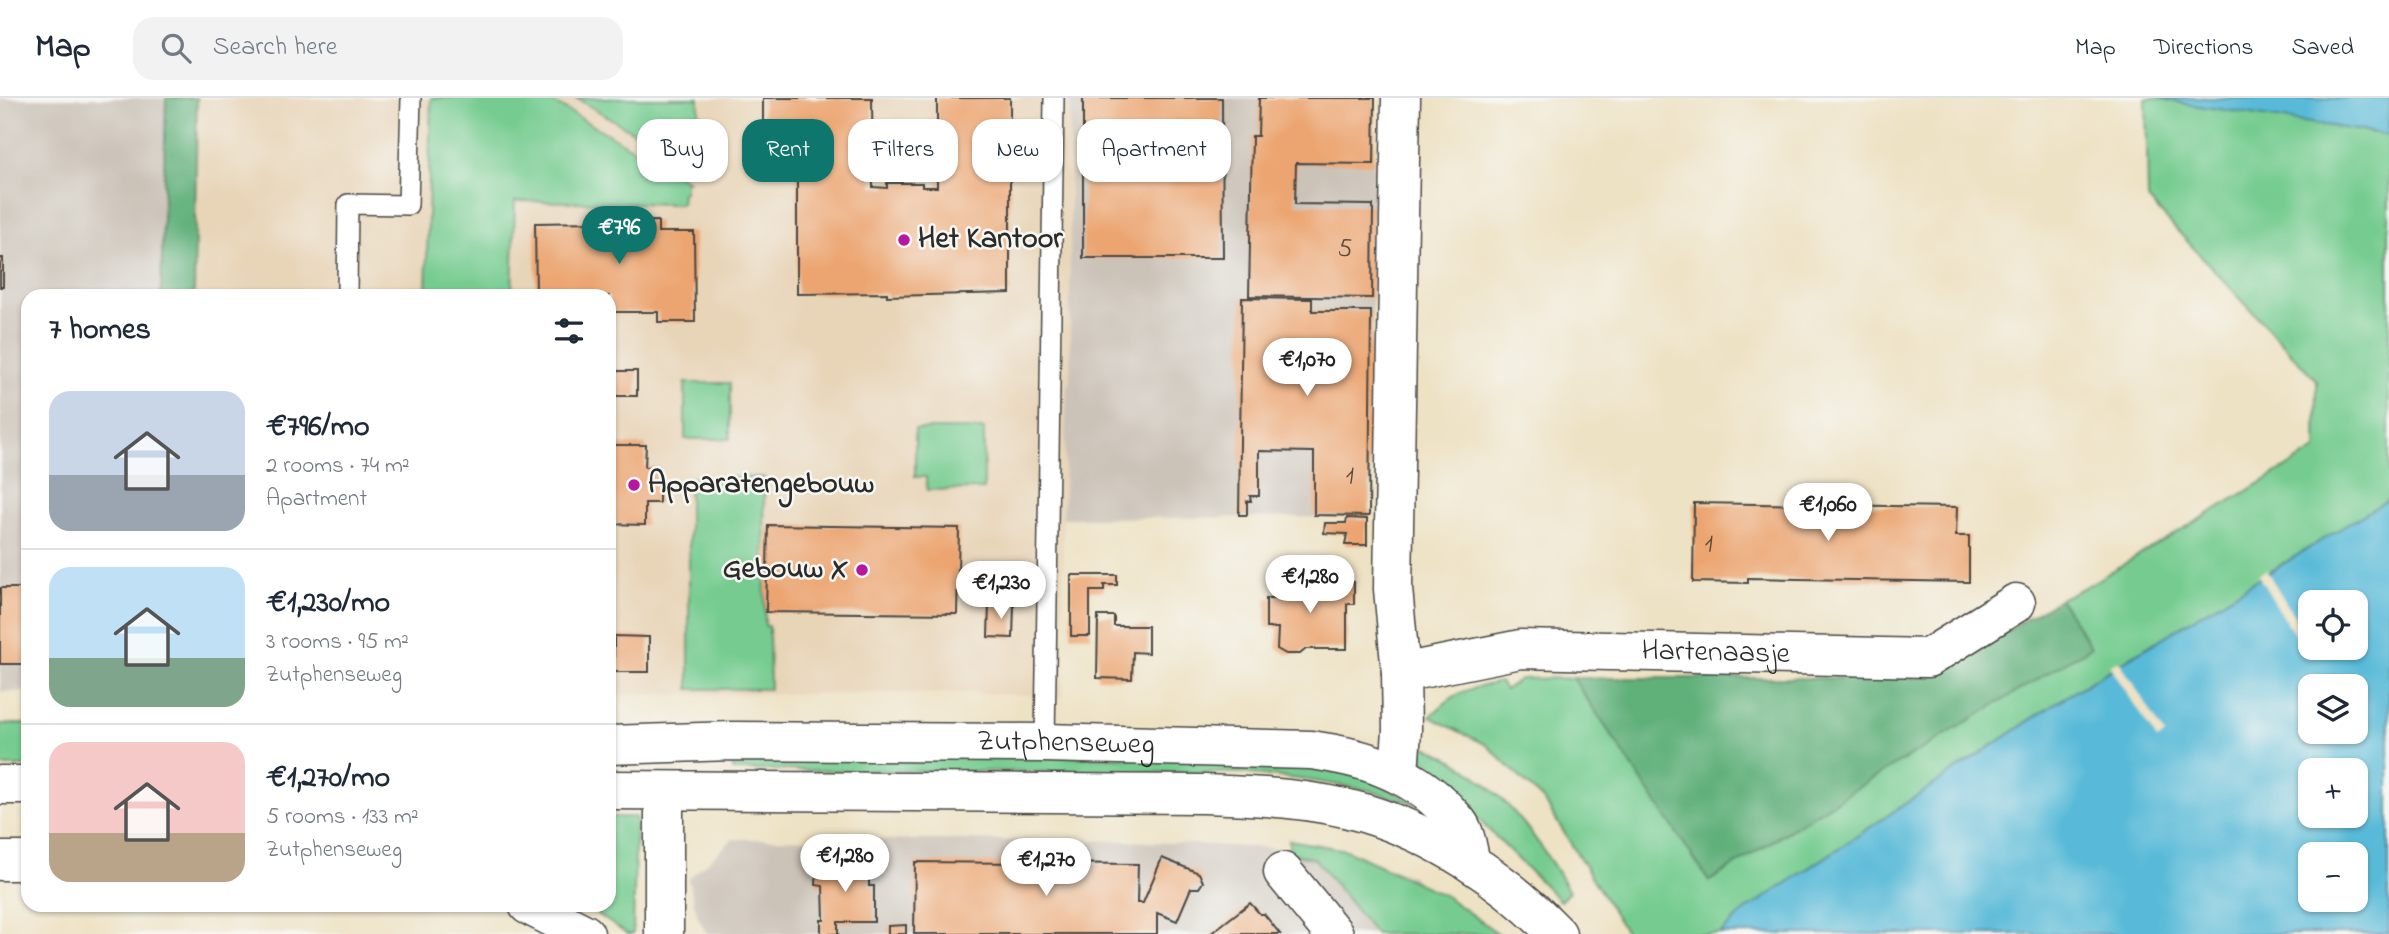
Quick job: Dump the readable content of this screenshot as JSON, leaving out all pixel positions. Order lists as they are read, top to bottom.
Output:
{
  "streets": {
    "street": ["Hartenaasje", "Zutphenseweg"]
  },
  "places": ["Het Kantoor", "Apparatengebouw", "Gebouw X"],
  "house_numbers": ["5", "1", "1"],
  "page": {
    "header": "Map",
    "search": "Search here",
    "nav": ["Map", "Directions", "Saved"],
    "chip": [
      "Buy",
      "Rent",
      "Filters",
      "New",
      "Apartment"
    ],
    "price": [
      "€796",
      "€1,070",
      "€1,060",
      "€1,280",
      "€1,230",
      "€1,280",
      "€1,270"
    ],
    "heading": "7 homes",
    "list": [
      {
        "name": "€796/mo",
        "note": "2 rooms · 74 m² · Apartment"
      },
      {
        "name": "€1,230/mo",
        "note": "3 rooms · 95 m² · Zutphenseweg"
      },
      {
        "name": "€1,270/mo",
        "note": "5 rooms · 133 m² · Zutphenseweg"
      }
    ],
    "map_buttons": ["+", "−"]
  }
}
